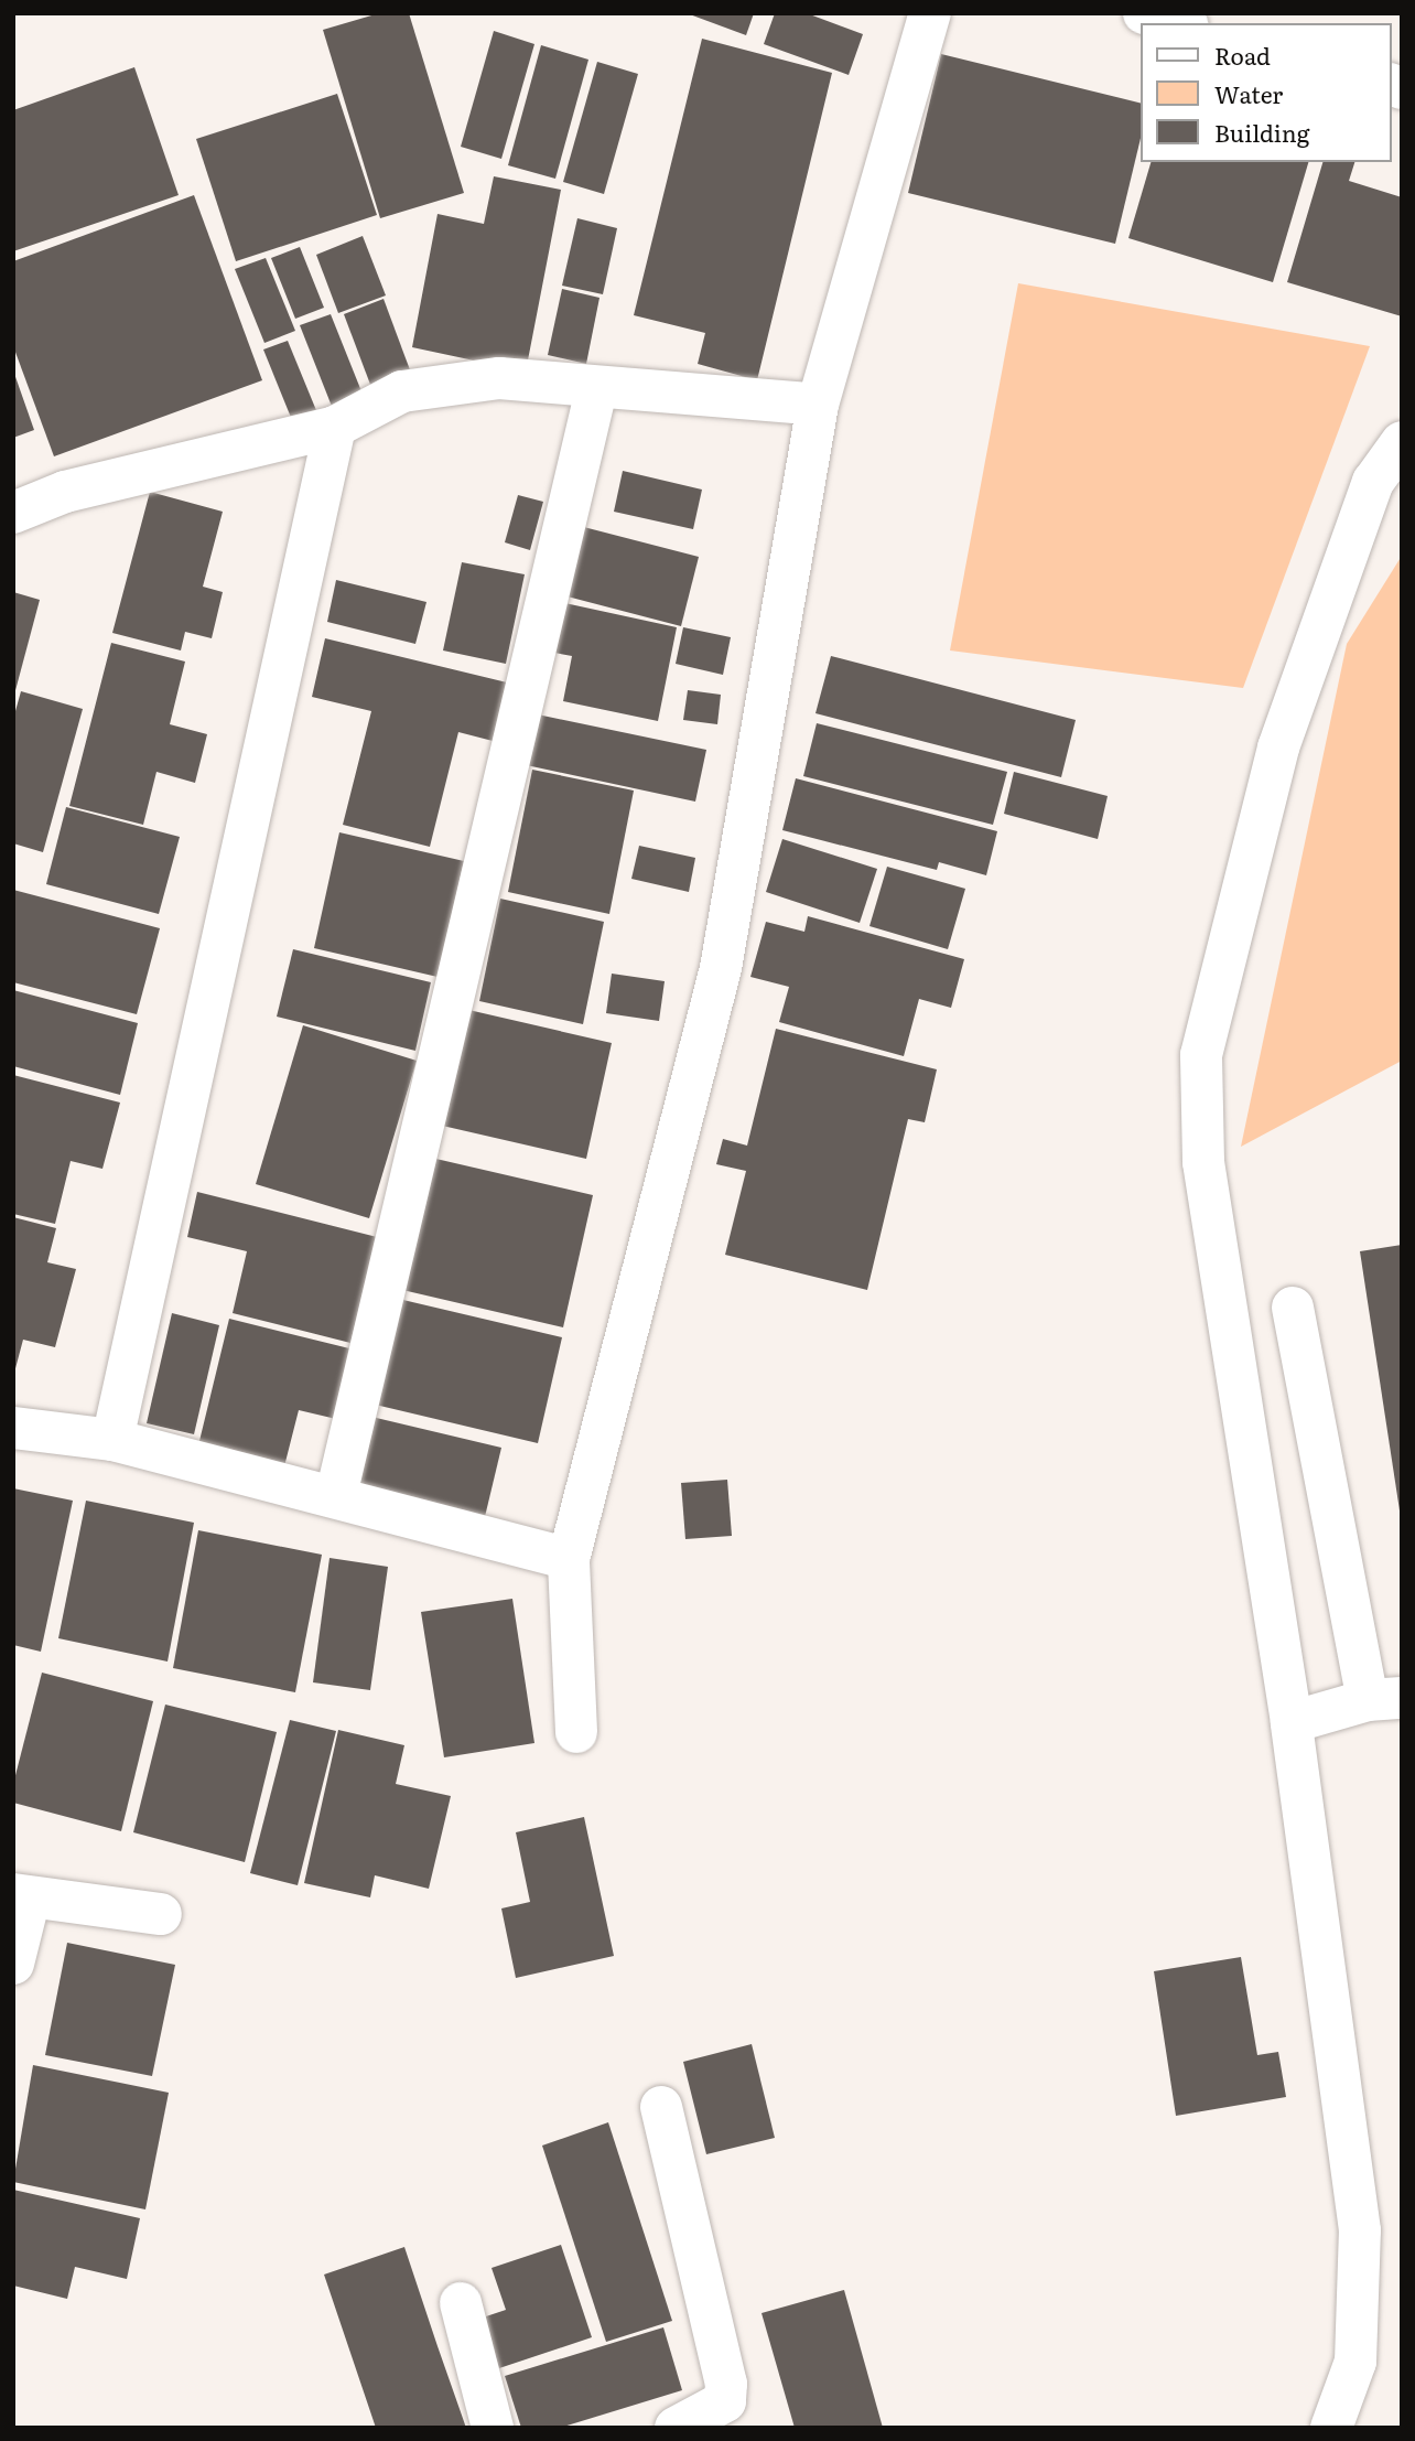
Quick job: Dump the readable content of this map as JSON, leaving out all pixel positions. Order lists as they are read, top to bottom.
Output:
{
  "legend": ["Road", "Water", "Building"]
}
